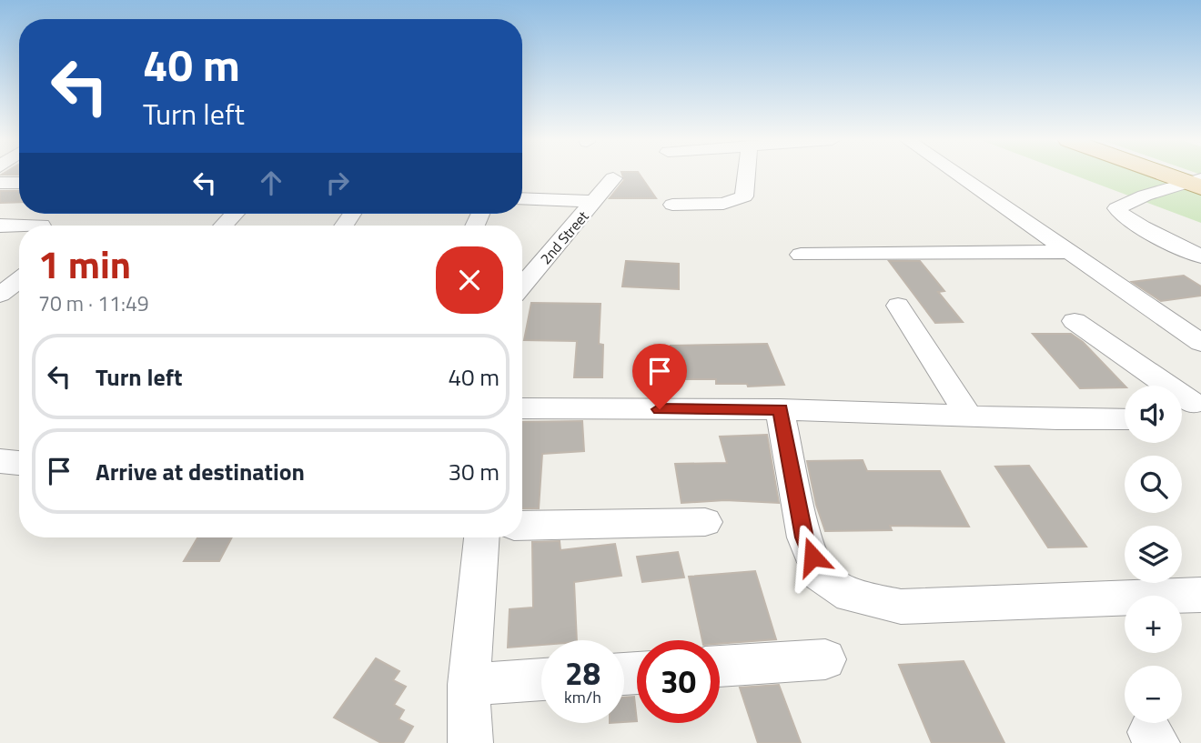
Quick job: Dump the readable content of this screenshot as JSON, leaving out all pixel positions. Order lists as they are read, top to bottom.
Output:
{
  "streets": {
    "street": ["2nd Street"]
  },
  "page": {
    "turn": ["40 m", "Turn left"],
    "heading": ["1 min", "70 m · 11:49"],
    "list": [
      {
        "name": "Turn left",
        "value": "40 m"
      },
      {
        "name": "Arrive at destination",
        "value": "30 m"
      }
    ],
    "map_buttons": ["+", "−"],
    "speed": "28 km/h",
    "limit": "30"
  }
}
